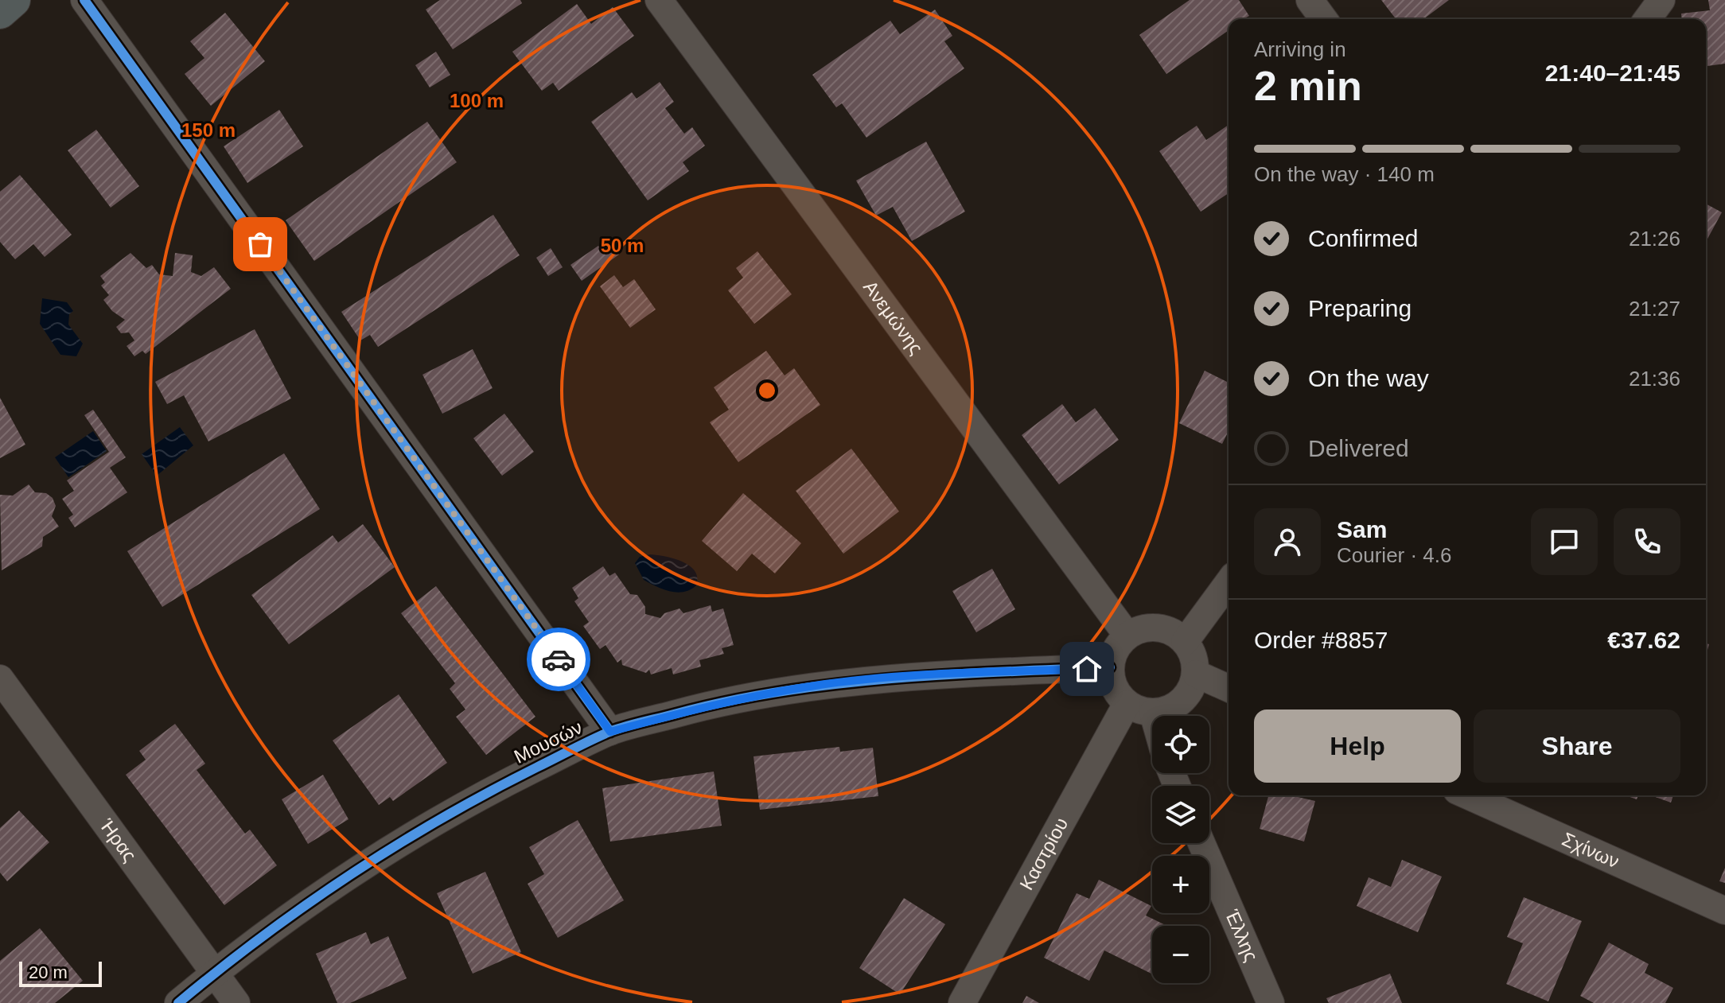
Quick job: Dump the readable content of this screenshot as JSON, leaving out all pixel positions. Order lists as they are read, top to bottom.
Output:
{
  "streets": {
    "street": [
      "Ανεμώνης",
      "Μουσών",
      "Ήρας",
      "Σχίνων",
      "Καστρίου",
      "Έλλης"
    ]
  },
  "crossings": [
    ["Ανεμώνης", "Μουσών"],
    ["Ανεμώνης", "Καστρίου"],
    ["Μουσών", "Ήρας"],
    ["Μουσών", "Καστρίου"]
  ],
  "scale_bar": "20 m",
  "page": {
    "heading": ["2 min", "Arriving in", "21:40–21:45"],
    "panel": [
      "Sam",
      "Courier · 4.6",
      "Order #8857",
      "€37.62"
    ],
    "bar": "On the way · 140 m",
    "list": [
      ["Confirmed", "21:26"],
      ["Preparing", "21:27"],
      ["On the way", "21:36"],
      "Delivered"
    ],
    "buttons": ["Help", "Share"],
    "map_buttons": ["+", "−"],
    "scale": "20 m"
  },
  "rings": ["100 m", "150 m", "50 m"]
}
